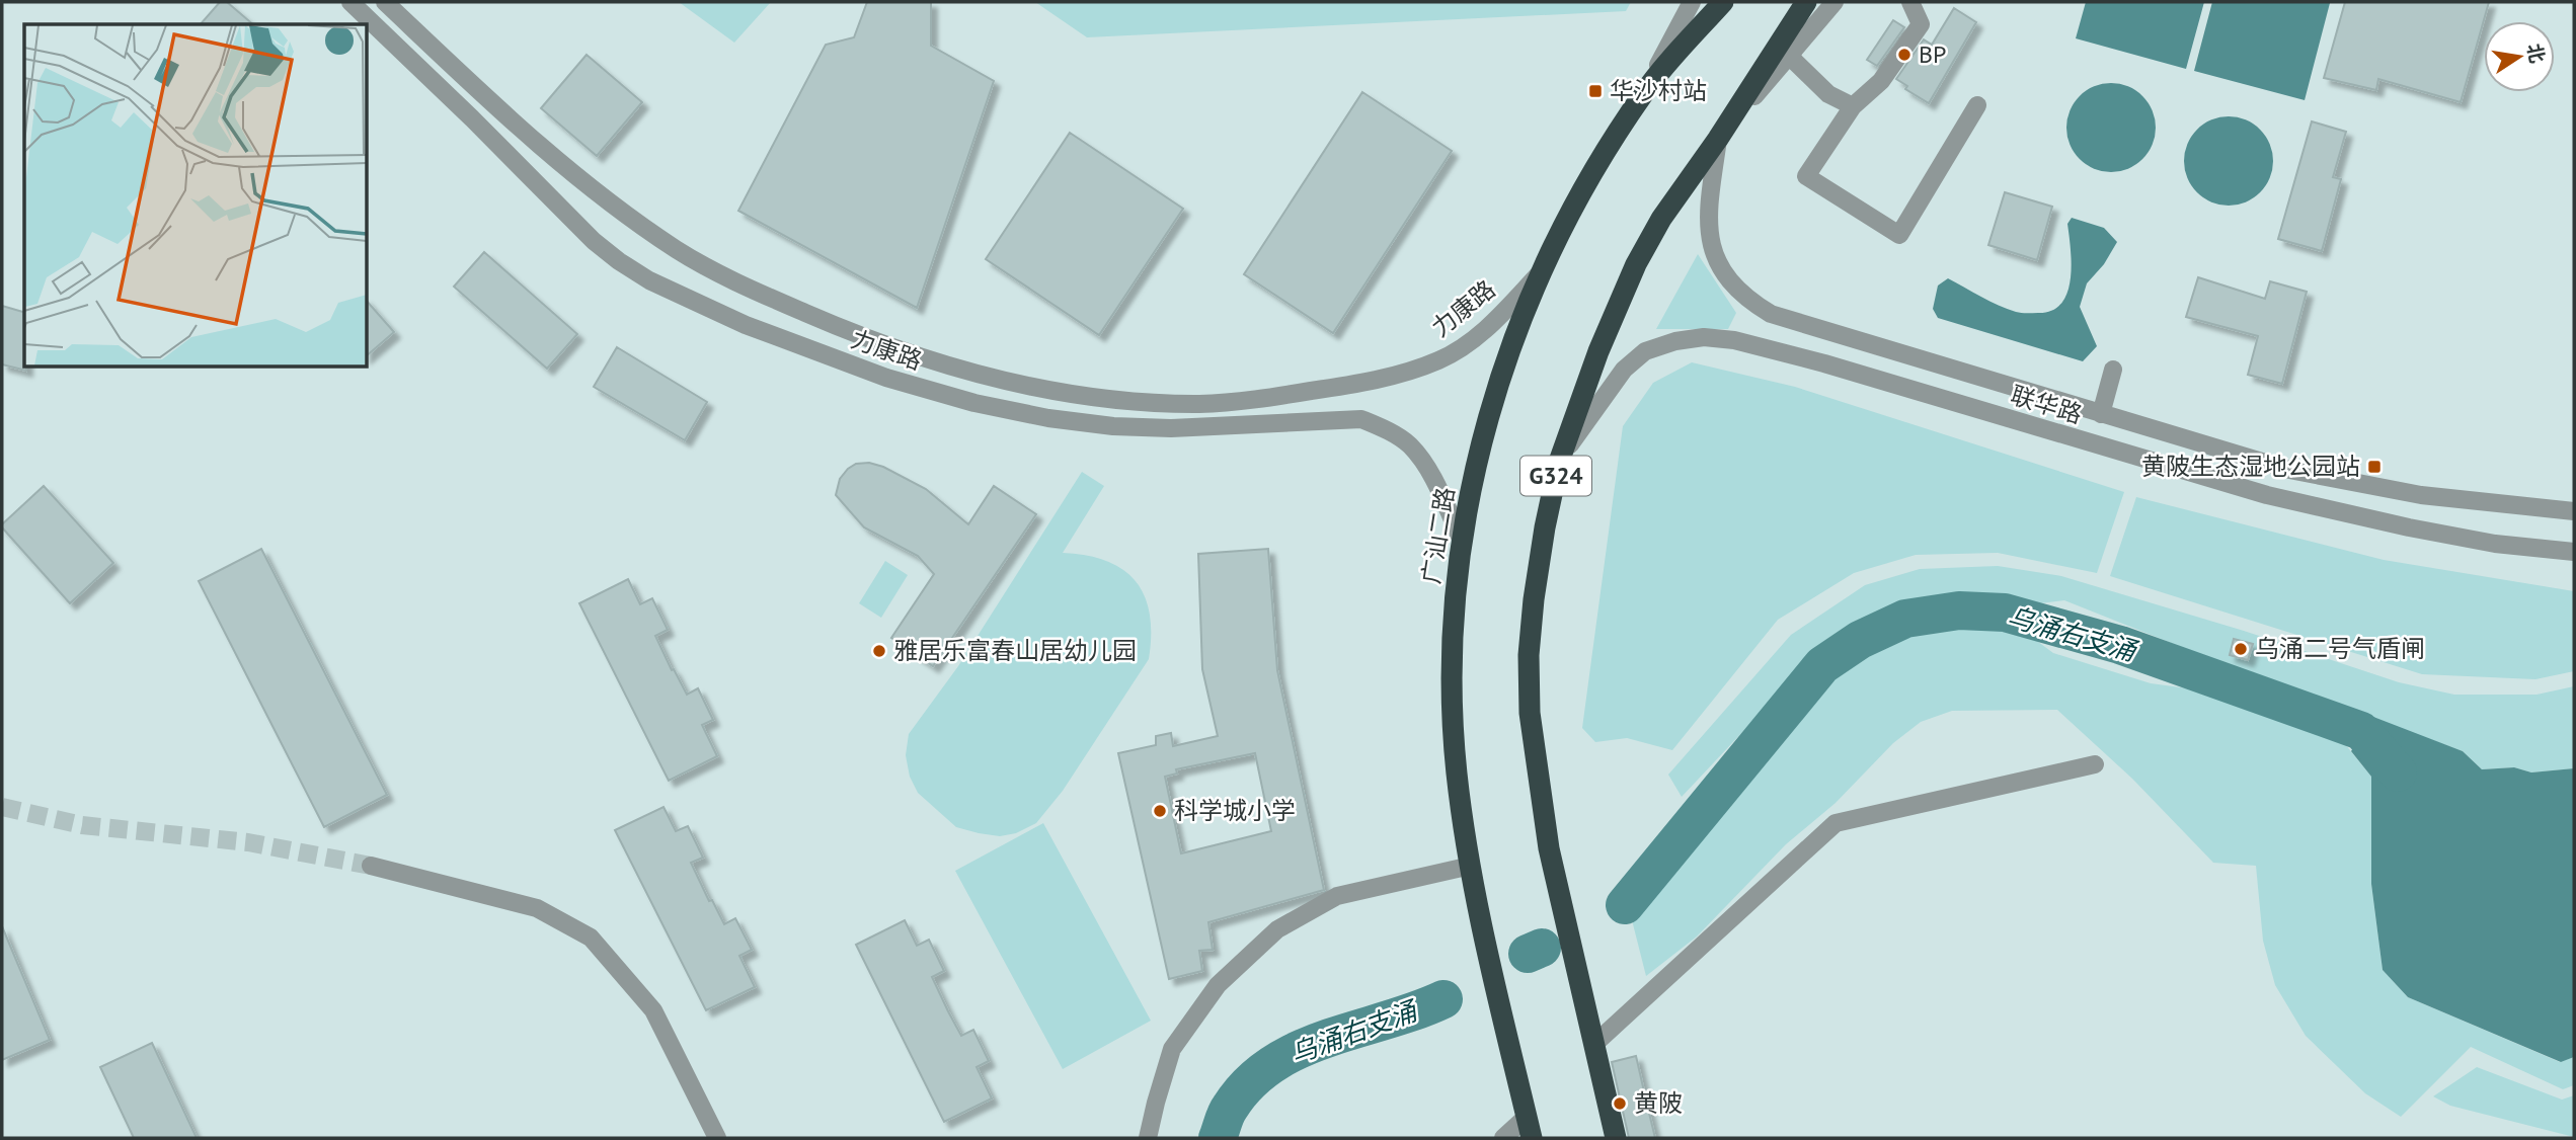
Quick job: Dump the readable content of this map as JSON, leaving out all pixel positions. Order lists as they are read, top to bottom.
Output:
{
  "streets": {
    "highway": ["G324", "广汕二路"],
    "street": ["力康路", "联华路"]
  },
  "crossings": [
    ["力康路", "广汕二路"],
    ["联华路", "G324"]
  ],
  "water": ["乌涌右支涌"],
  "places": {
    "other": [
      "BP",
      "乌涌二号气盾闸",
      "雅居乐富春山居幼儿园",
      "科学城小学",
      "黄陂"
    ],
    "transit": ["华沙村站", "黄陂生态湿地公园站"]
  },
  "north": "right"
}
